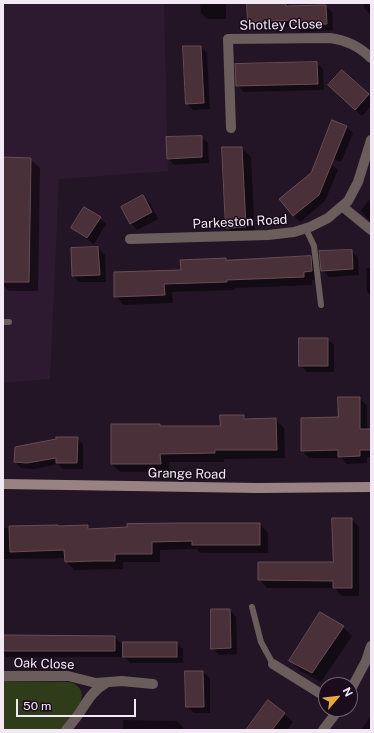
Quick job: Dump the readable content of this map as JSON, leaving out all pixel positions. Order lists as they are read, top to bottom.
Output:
{
  "streets": {
    "street": [
      "Shotley Close",
      "Parkeston Road",
      "Grange Road",
      "Oak Close"
    ]
  },
  "scale_bar": "50 m",
  "north": "top right"
}
